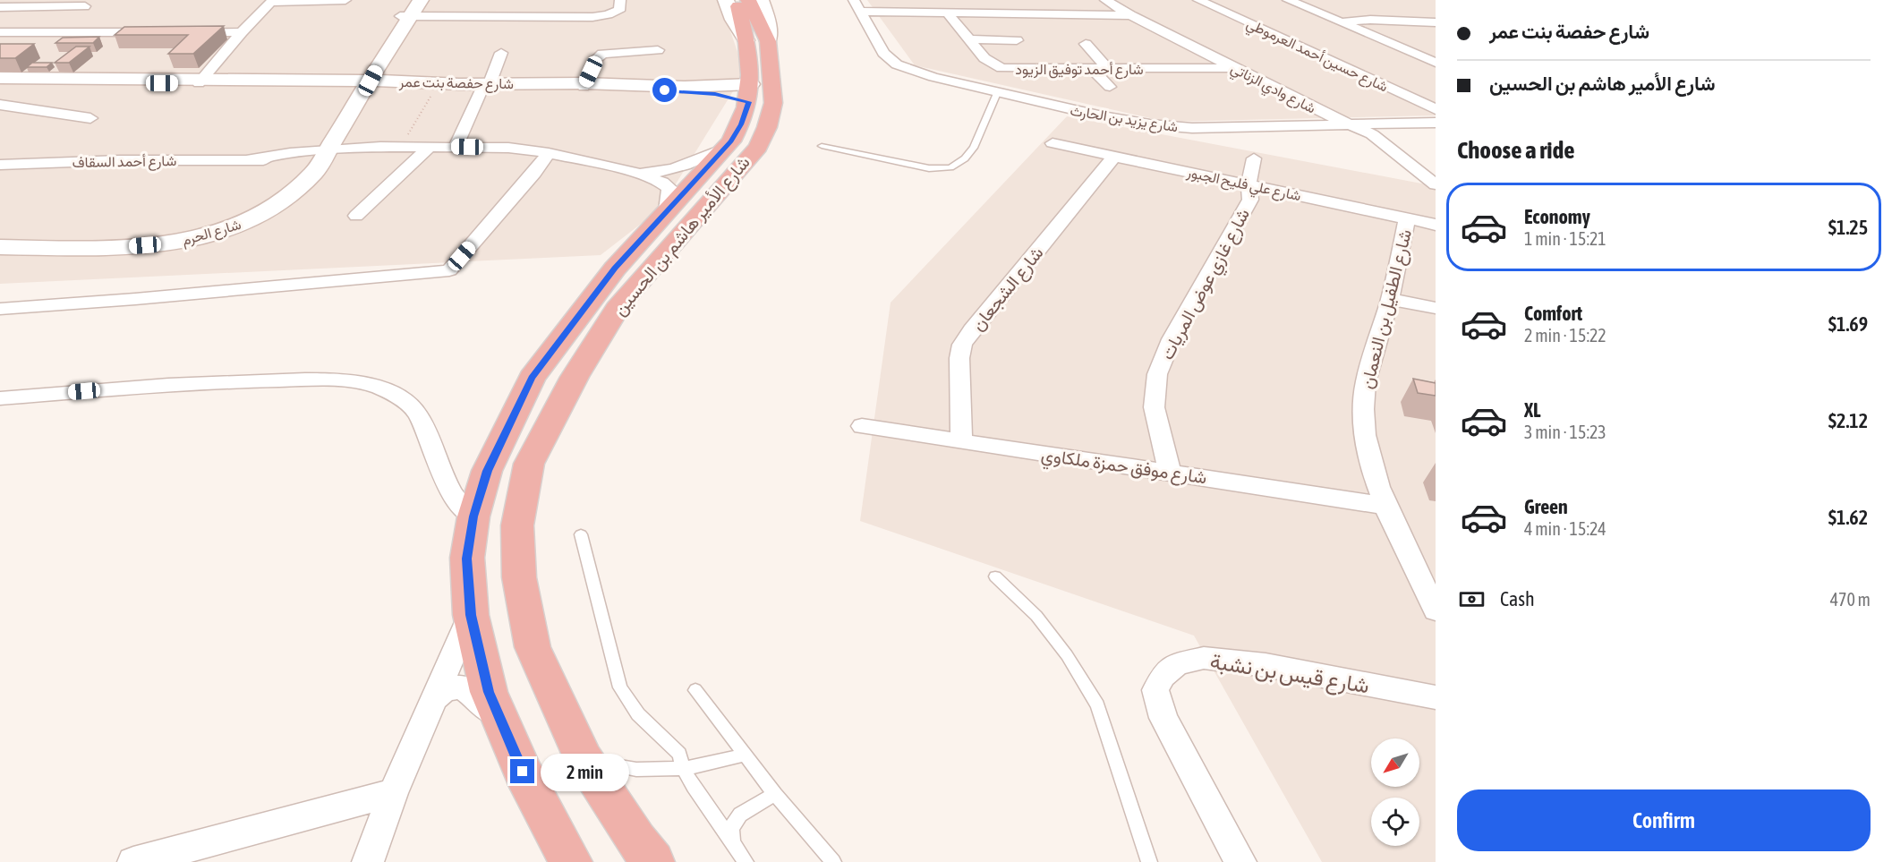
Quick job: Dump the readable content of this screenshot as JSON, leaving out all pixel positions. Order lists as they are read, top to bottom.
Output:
{
  "streets": {
    "highway": ["شارع الأمير هاشم بن الحسين"],
    "street": [
      "شارع حسين أحمد العرموطي",
      "شارع أحمد توفيق الزيود",
      "شارع حفصة بنت عمر",
      "شارع وادي الزناتي",
      "شارع يزيد بن الحارث",
      "شارع أحمد السقاف",
      "شارع علي فليح الجبور",
      "شارع الحرم",
      "شارع غازي عوض المريات",
      "شارع الشجعان",
      "شارع الطفيل بن النعمان",
      "شارع موفق حمزة ملكاوي",
      "شارع قيس بن نشبة"
    ]
  },
  "crossings": [
    ["شارع أحمد توفيق الزيود", "شارع وادي الزناتي"],
    ["شارع حفصة بنت عمر", "شارع الحرم"],
    ["شارع حفصة بنت عمر", "شارع الأمير هاشم بن الحسين"],
    ["شارع وادي الزناتي", "شارع يزيد بن الحارث"],
    ["شارع أحمد السقاف", "شارع الحرم"],
    ["شارع علي فليح الجبور", "شارع غازي عوض المريات"],
    ["شارع علي فليح الجبور", "شارع الشجعان"],
    ["شارع علي فليح الجبور", "شارع الطفيل بن النعمان"],
    ["شارع غازي عوض المريات", "شارع موفق حمزة ملكاوي"],
    ["شارع الشجعان", "شارع موفق حمزة ملكاوي"],
    ["شارع الطفيل بن النعمان", "شارع موفق حمزة ملكاوي"]
  ],
  "north": "bottom left",
  "page": {
    "banner": ["شارع حفصة بنت عمر", "شارع الأمير هاشم بن الحسين"],
    "heading": "Choose a ride",
    "list": [
      {
        "name": "Economy",
        "note": "1 min · 15:21",
        "value": "$1.25"
      },
      {
        "name": "Comfort",
        "note": "2 min · 15:22",
        "value": "$1.69"
      },
      {
        "name": "XL",
        "note": "3 min · 15:23",
        "value": "$2.12"
      },
      {
        "name": "Green",
        "note": "4 min · 15:24",
        "value": "$1.62"
      }
    ],
    "pay": ["Cash", "470 m"],
    "bubble": "2 min",
    "buttons": "Confirm"
  }
}
